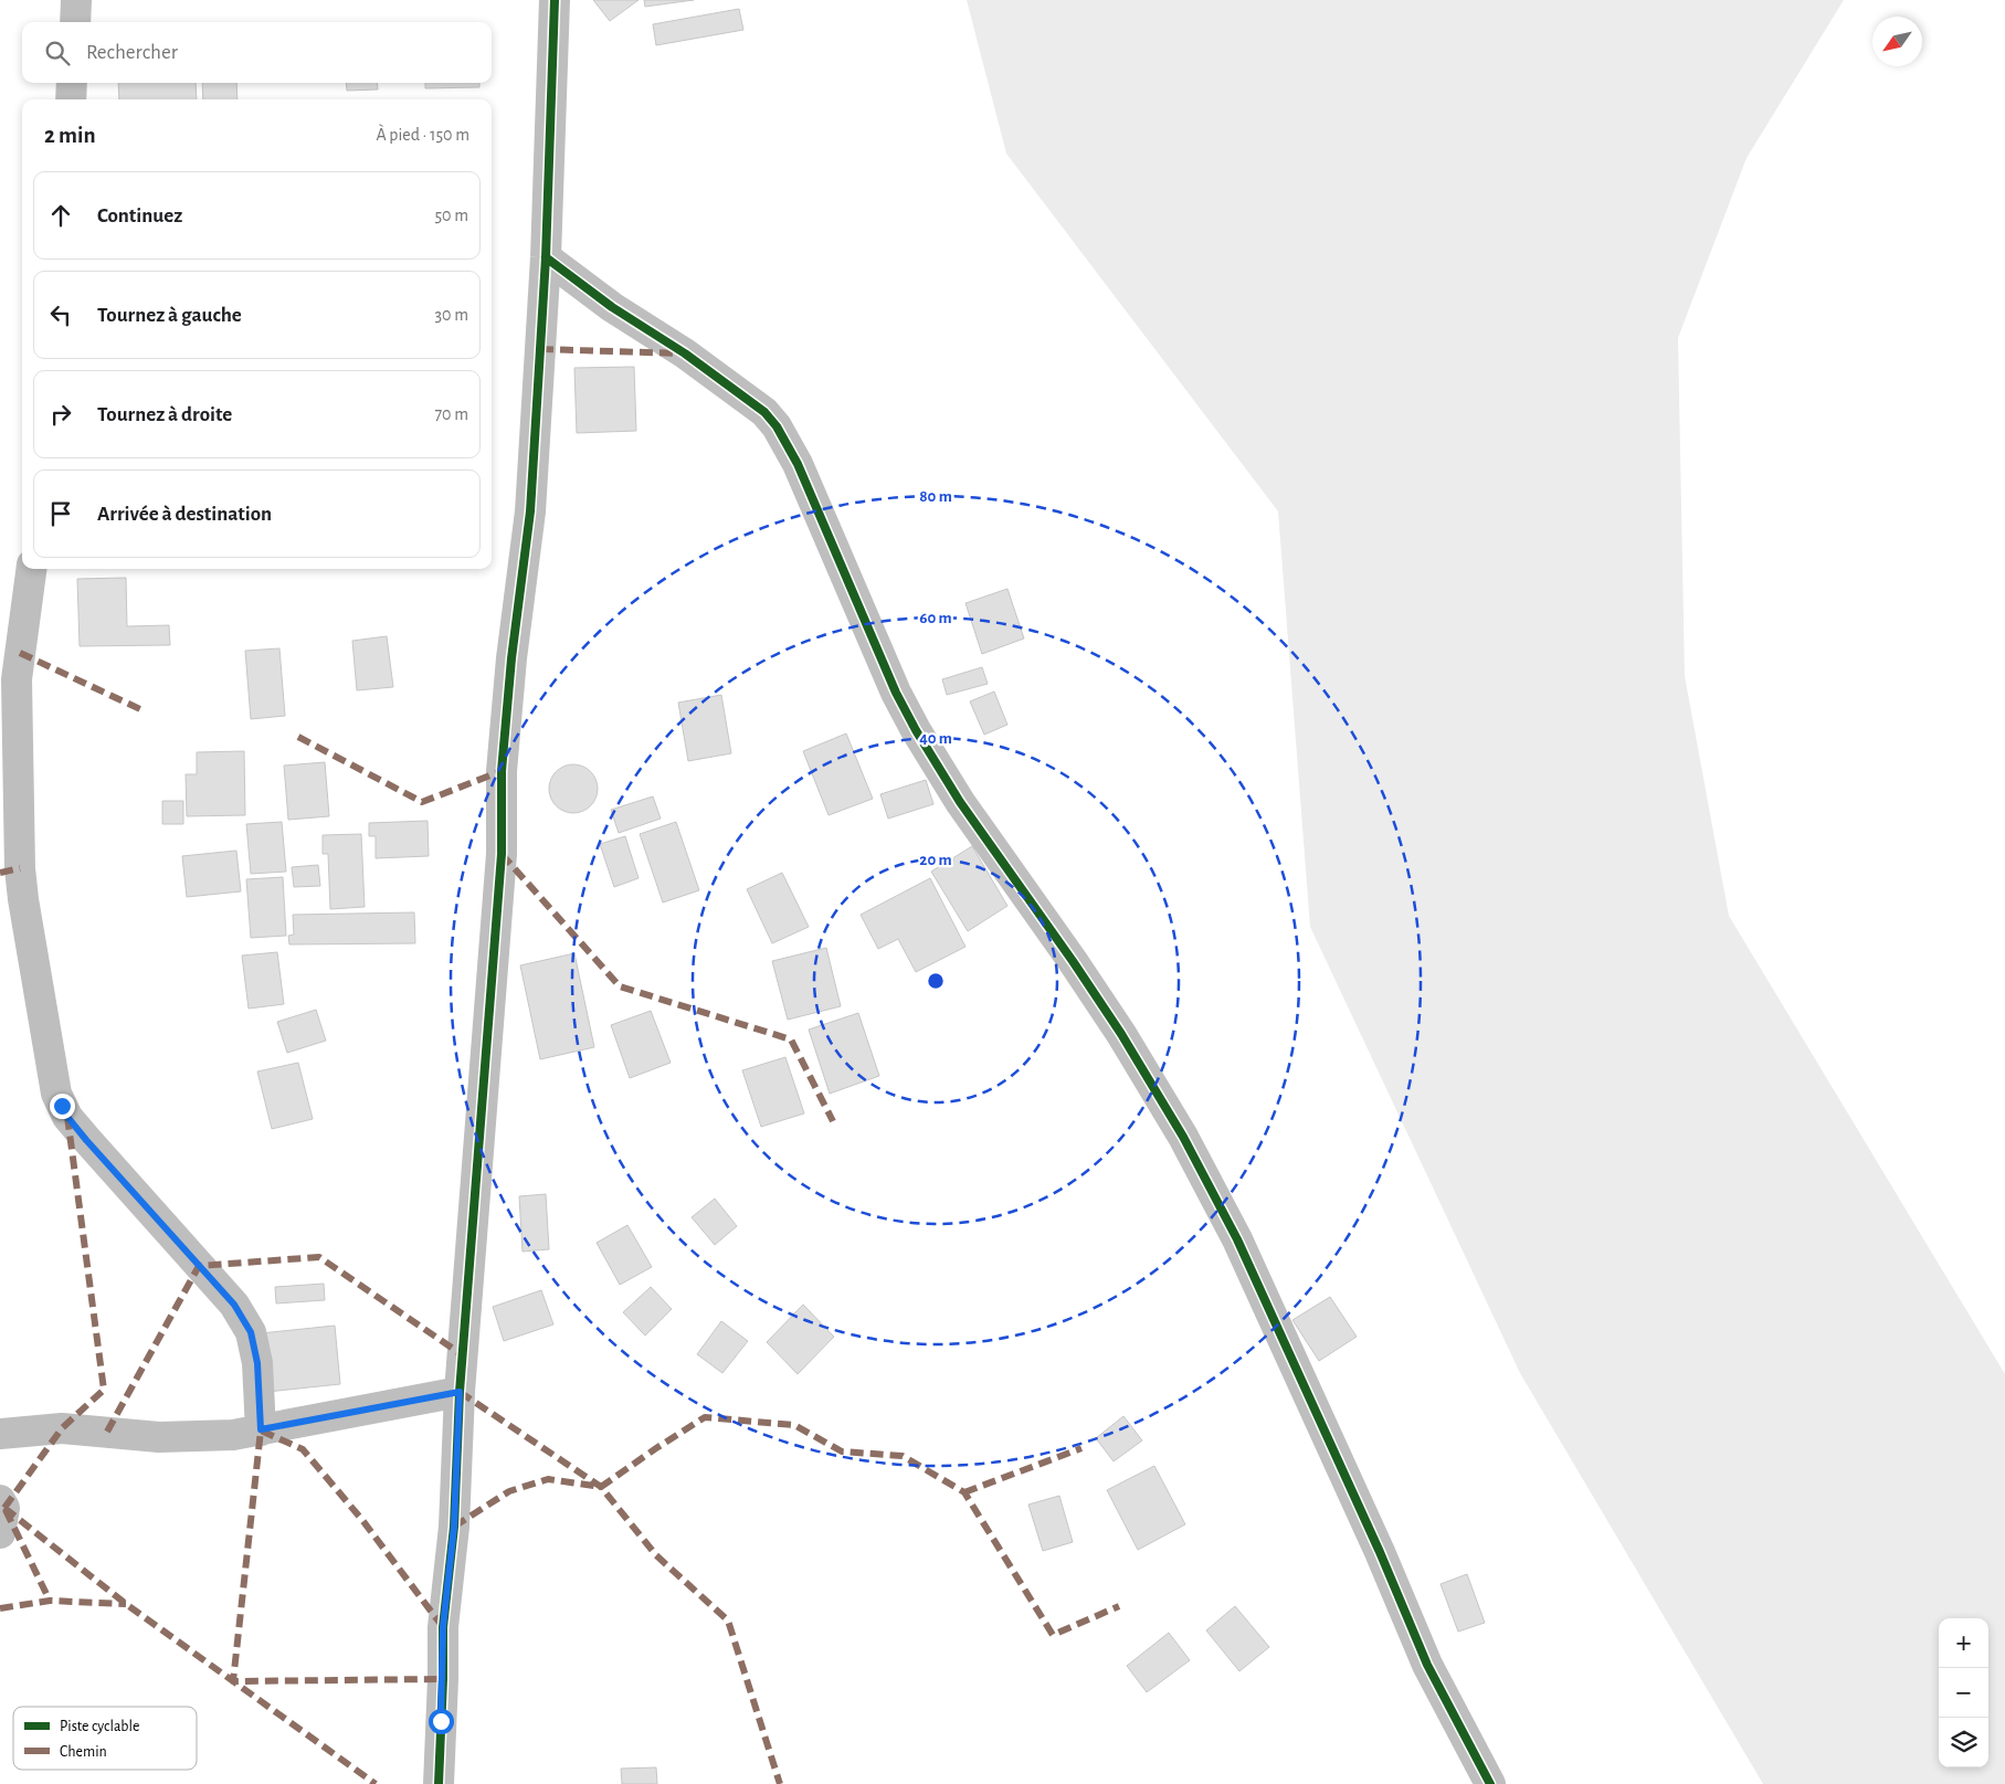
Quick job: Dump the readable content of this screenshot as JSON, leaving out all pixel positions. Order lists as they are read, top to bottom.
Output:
{
  "legend": ["Piste cyclable", "Chemin"],
  "north": "bottom left",
  "page": {
    "search": "Rechercher",
    "heading": ["2 min", "À pied · 150 m"],
    "list": [
      ["Continuez", "50 m"],
      ["Tournez à gauche", "30 m"],
      ["Tournez à droite", "70 m"],
      "Arrivée à destination"
    ],
    "map_buttons": ["+", "−"]
  },
  "rings": [
    "80 m",
    "60 m",
    "40 m",
    "20 m"
  ]
}
